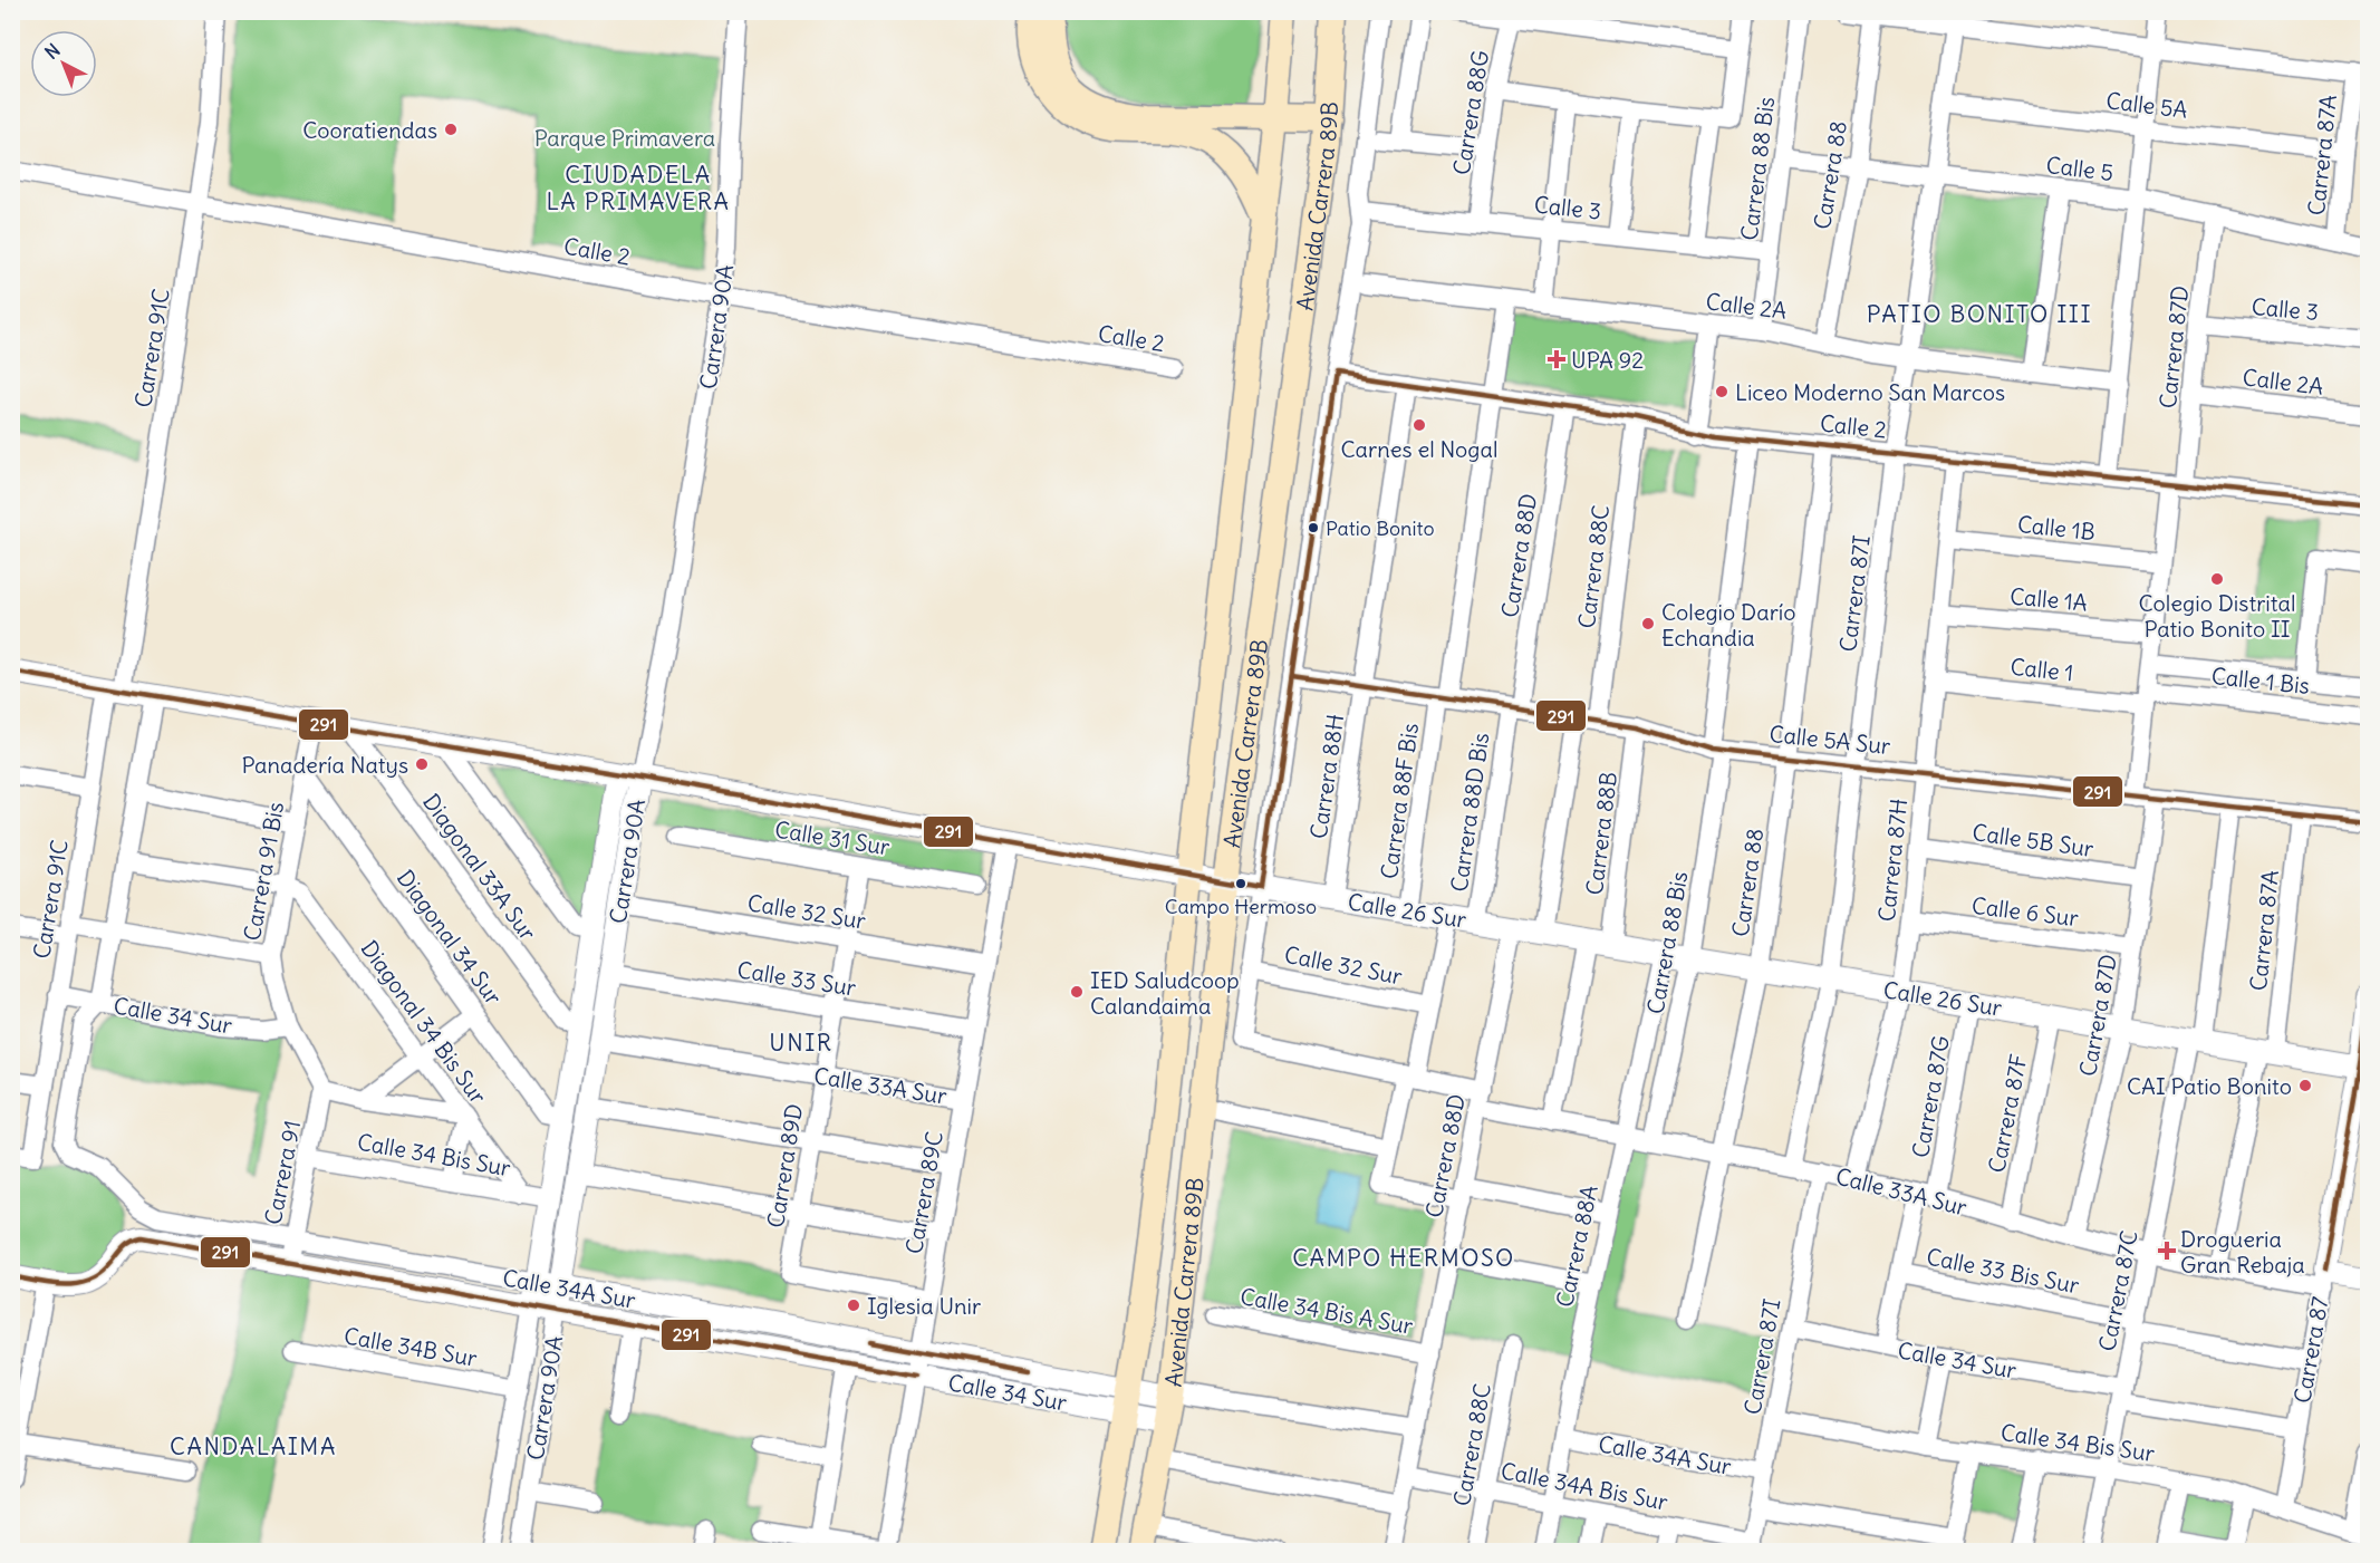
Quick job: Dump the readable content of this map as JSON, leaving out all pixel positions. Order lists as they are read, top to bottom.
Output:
{
  "streets": {
    "main road": ["Avenida Carrera 89B"],
    "street": [
      "Calle 5A",
      "Carrera 88G",
      "Carrera 87A",
      "Carrera 88 Bis",
      "Calle 5",
      "Carrera 88",
      "Calle 3",
      "Calle 2",
      "Calle 2A",
      "Carrera 90A",
      "Carrera 87D",
      "Carrera 91C",
      "Calle 1B",
      "Carrera 88D",
      "Carrera 88C",
      "Carrera 87I",
      "Calle 1A",
      "Calle 1",
      "Calle 1 Bis",
      "Calle 5A Sur",
      "Carrera 88H",
      "Carrera 88F Bis",
      "Carrera 88D Bis",
      "Carrera 88B",
      "Calle 31 Sur",
      "Calle 5B Sur",
      "Carrera 87H",
      "Diagonal 33A Sur",
      "Carrera 91 Bis",
      "Calle 26 Sur",
      "Calle 32 Sur",
      "Calle 6 Sur",
      "Diagonal 34 Sur",
      "Calle 33 Sur",
      "Calle 34 Sur",
      "Diagonal 34 Bis Sur",
      "Calle 33A Sur",
      "Carrera 87G",
      "Carrera 87F",
      "Calle 34 Bis Sur",
      "Carrera 89D",
      "Carrera 91",
      "Carrera 89C",
      "Carrera 88A",
      "Calle 33 Bis Sur",
      "Calle 34A Sur",
      "Carrera 87C",
      "Calle 34 Bis A Sur",
      "Calle 34B Sur",
      "Carrera 87",
      "Calle 34A Bis Sur"
    ]
  },
  "crossings": [
    ["Calle 5A", "Carrera 87A"],
    ["Calle 5A", "Carrera 87I"],
    ["Carrera 88G", "Calle 3"],
    ["Carrera 87A", "Calle 5"],
    ["Carrera 87A", "Calle 5A Sur"],
    ["Carrera 87A", "Calle 26 Sur"],
    ["Carrera 87A", "Calle 33A Sur"],
    ["Carrera 88 Bis", "Calle 5"],
    ["Carrera 88 Bis", "Calle 3"],
    ["Carrera 88 Bis", "Calle 2"],
    ["Carrera 88 Bis", "Calle 2A"],
    ["Carrera 88 Bis", "Calle 5A Sur"],
    ["Carrera 88 Bis", "Calle 26 Sur"],
    ["Carrera 88 Bis", "Calle 33A Sur"],
    ["Calle 5", "Carrera 88"],
    ["Calle 5", "Carrera 87D"],
    ["Calle 5", "Carrera 87I"],
    ["Carrera 88", "Calle 2"],
    ["Carrera 88", "Calle 2A"],
    ["Carrera 88", "Calle 5A Sur"],
    ["Carrera 88", "Calle 26 Sur"],
    ["Carrera 88", "Calle 33A Sur"],
    ["Avenida Carrera 89B", "Calle 26 Sur"],
    ["Avenida Carrera 89B", "Calle 34 Sur"],
    ["Avenida Carrera 89B", "Calle 34A Sur"],
    ["Calle 3", "Carrera 87D"],
    ["Calle 2", "Carrera 90A"],
    ["Calle 2", "Carrera 87D"],
    ["Calle 2", "Carrera 91C"],
    ["Calle 2", "Carrera 88D"],
    ["Calle 2", "Carrera 88C"],
    ["Calle 2", "Carrera 87I"],
    ["Calle 2", "Carrera 88H"],
    ["Calle 2", "Carrera 88F Bis"],
    ["Calle 2", "Carrera 87H"],
    ["Calle 2A", "Carrera 87D"],
    ["Calle 2A", "Carrera 87I"],
    ["Calle 2A", "Carrera 88F Bis"],
    ["Carrera 90A", "Diagonal 33A Sur"],
    ["Carrera 90A", "Calle 26 Sur"],
    ["Carrera 90A", "Calle 32 Sur"],
    ["Carrera 90A", "Diagonal 34 Sur"],
    ["Carrera 90A", "Calle 33 Sur"],
    ["Carrera 90A", "Calle 34 Sur"],
    ["Carrera 90A", "Calle 33A Sur"],
    ["Carrera 90A", "Calle 34 Bis Sur"],
    ["Carrera 90A", "Calle 34A Sur"],
    ["Carrera 90A", "Calle 34B Sur"],
    ["Carrera 87D", "Calle 1B"],
    ["Carrera 87D", "Calle 1A"],
    ["Carrera 87D", "Calle 1"],
    ["Carrera 87D", "Calle 1 Bis"],
    ["Carrera 87D", "Calle 5A Sur"],
    ["Carrera 87D", "Calle 5B Sur"],
    ["Carrera 87D", "Calle 26 Sur"],
    ["Carrera 87D", "Calle 6 Sur"],
    ["Carrera 87D", "Calle 33A Sur"],
    ["Carrera 91C", "Calle 26 Sur"],
    ["Carrera 91C", "Calle 34 Sur"],
    ["Carrera 91C", "Calle 34A Sur"],
    ["Calle 1B", "Carrera 87H"],
    ["Carrera 88D", "Calle 5A Sur"],
    ["Carrera 88D", "Carrera 88D Bis"],
    ["Carrera 88D", "Calle 26 Sur"],
    ["Carrera 88D", "Calle 34 Sur"],
    ["Carrera 88D", "Calle 33A Sur"],
    ["Carrera 88D", "Calle 34 Bis A Sur"],
    ["Carrera 88D", "Calle 34A Bis Sur"],
    ["Carrera 88C", "Calle 5A Sur"],
    ["Carrera 88C", "Calle 34A Bis Sur"],
    ["Carrera 87I", "Calle 5A Sur"],
    ["Carrera 87I", "Calle 26 Sur"],
    ["Carrera 87I", "Calle 34 Sur"],
    ["Carrera 87I", "Calle 33A Sur"],
    ["Carrera 87I", "Calle 34 Bis Sur"],
    ["Carrera 87I", "Calle 34A Sur"],
    ["Carrera 87I", "Calle 34A Bis Sur"],
    ["Calle 1A", "Carrera 87H"],
    ["Calle 1", "Calle 1 Bis"],
    ["Calle 1", "Carrera 87H"],
    ["Calle 5A Sur", "Carrera 88H"],
    ["Calle 5A Sur", "Carrera 88F Bis"],
    ["Calle 5A Sur", "Carrera 88D Bis"],
    ["Calle 5A Sur", "Carrera 88B"],
    ["Calle 5A Sur", "Carrera 87H"],
    ["Calle 5A Sur", "Carrera 87C"],
    ["Carrera 88H", "Calle 26 Sur"],
    ["Carrera 88F Bis", "Calle 26 Sur"],
    ["Carrera 88D Bis", "Calle 26 Sur"],
    ["Carrera 88B", "Calle 26 Sur"],
    ["Calle 31 Sur", "Carrera 89D"],
    ["Calle 5B Sur", "Carrera 87H"],
    ["Carrera 87H", "Calle 26 Sur"],
    ["Carrera 87H", "Calle 6 Sur"],
    ["Carrera 87H", "Calle 33A Sur"],
    ["Diagonal 33A Sur", "Calle 26 Sur"],
    ["Carrera 91 Bis", "Calle 26 Sur"],
    ["Carrera 91 Bis", "Diagonal 34 Sur"],
    ["Carrera 91 Bis", "Calle 34 Sur"],
    ["Carrera 91 Bis", "Diagonal 34 Bis Sur"],
    ["Carrera 91 Bis", "Carrera 91"],
    ["Calle 26 Sur", "Carrera 87G"],
    ["Calle 26 Sur", "Carrera 87F"],
    ["Calle 26 Sur", "Carrera 89C"],
    ["Calle 26 Sur", "Carrera 88A"],
    ["Calle 26 Sur", "Carrera 87C"],
    ["Calle 26 Sur", "Carrera 87"],
    ["Calle 32 Sur", "Calle 33A Sur"],
    ["Calle 32 Sur", "Carrera 89D"],
    ["Calle 32 Sur", "Carrera 89C"],
    ["Calle 33 Sur", "Carrera 89D"],
    ["Calle 33 Sur", "Carrera 89C"],
    ["Calle 34 Sur", "Carrera 89C"],
    ["Calle 34 Sur", "Calle 34A Sur"],
    ["Calle 34 Sur", "Carrera 87C"],
    ["Calle 34 Sur", "Carrera 87"],
    ["Diagonal 34 Bis Sur", "Calle 34 Bis Sur"],
    ["Calle 33A Sur", "Carrera 87G"],
    ["Calle 33A Sur", "Carrera 87F"],
    ["Calle 33A Sur", "Carrera 89D"],
    ["Calle 33A Sur", "Carrera 89C"],
    ["Calle 33A Sur", "Carrera 88A"],
    ["Calle 33A Sur", "Carrera 87C"],
    ["Calle 33A Sur", "Carrera 87"],
    ["Calle 34 Bis Sur", "Carrera 91"],
    ["Calle 34 Bis Sur", "Carrera 87C"],
    ["Calle 34 Bis Sur", "Carrera 87"],
    ["Carrera 91", "Calle 34A Sur"],
    ["Carrera 89C", "Calle 34A Sur"],
    ["Carrera 88A", "Calle 34A Sur"],
    ["Carrera 88A", "Calle 34A Bis Sur"],
    ["Calle 33 Bis Sur", "Carrera 87C"],
    ["Calle 33 Bis Sur", "Carrera 87"]
  ],
  "districts": [
    "CIUDADELA LA PRIMAVERA",
    "PATIO BONITO III",
    "UNIR",
    "CAMPO HERMOSO",
    "CANDALAIMA"
  ],
  "parks": ["Parque Primavera"],
  "places": {
    "other": [
      "Cooratiendas",
      "Liceo Moderno San Marcos",
      "Carnes el Nogal",
      "Patio Bonito",
      "Colegio Distrital Patio Bonito II",
      "Colegio Darío Echandia",
      "Panadería Natys",
      "Campo Hermoso",
      "IED Saludcoop Calandaima",
      "CAI Patio Bonito",
      "Iglesia Unir"
    ],
    "health": ["UPA 92", "Drogueria Gran Rebaja"]
  },
  "lines": ["transit line 291"],
  "north": "top left"
}
